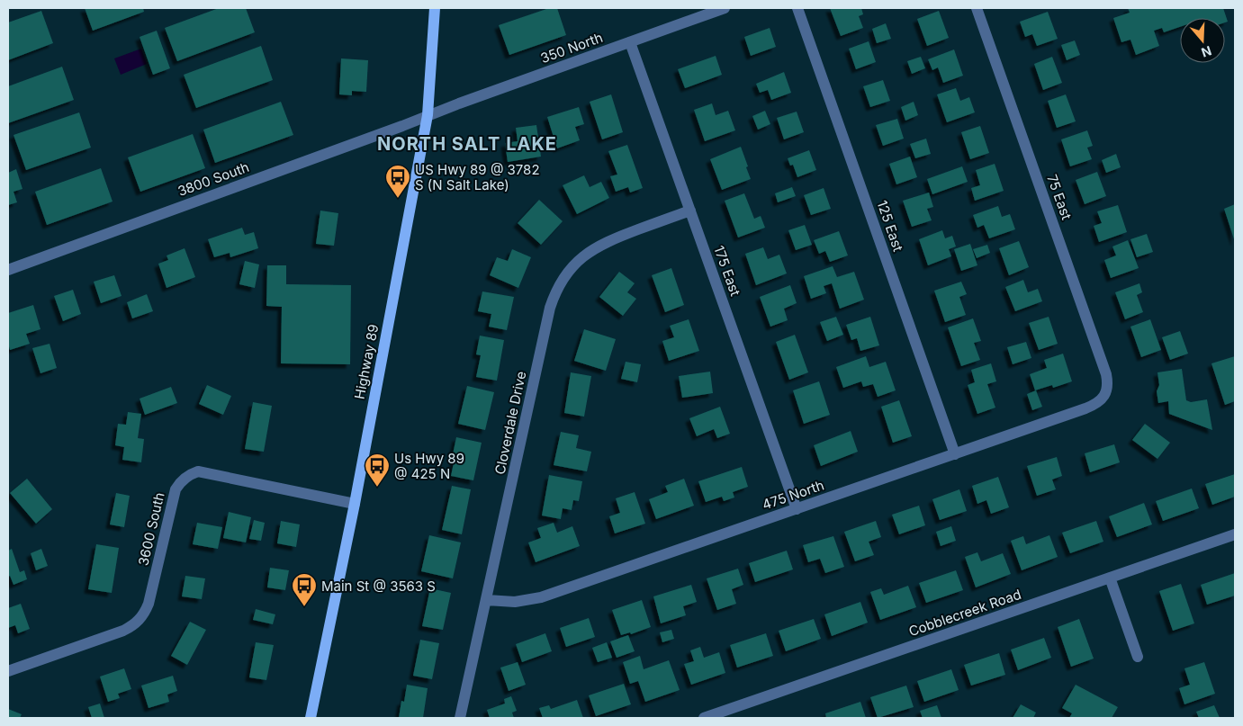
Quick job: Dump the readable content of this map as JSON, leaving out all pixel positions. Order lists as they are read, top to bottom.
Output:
{
  "streets": {
    "main road": ["Highway 89"],
    "street": [
      "350 North",
      "3800 South",
      "75 East",
      "125 East",
      "175 East",
      "Cloverdale Drive",
      "475 North",
      "3600 South",
      "Cobblecreek Road"
    ]
  },
  "crossings": [
    ["350 North", "3800 South"],
    ["350 North", "175 East"],
    ["350 North", "Highway 89"],
    ["3800 South", "Highway 89"],
    ["75 East", "475 North"],
    ["125 East", "475 North"],
    ["175 East", "Cloverdale Drive"],
    ["175 East", "475 North"],
    ["Highway 89", "3600 South"],
    ["Cloverdale Drive", "475 North"]
  ],
  "districts": ["NORTH SALT LAKE"],
  "places": {
    "bus stop": ["US Hwy 89 @ 3782 S (N Salt Lake)", "Us Hwy 89 @ 425 N", "Main St @ 3563 S"]
  },
  "north": "bottom"
}
